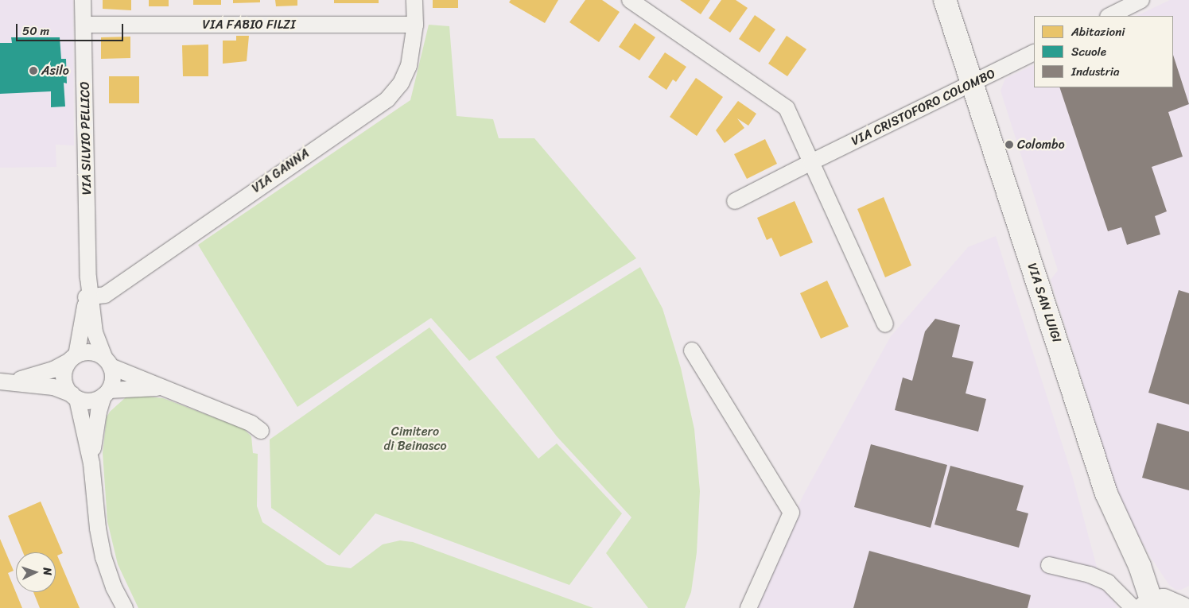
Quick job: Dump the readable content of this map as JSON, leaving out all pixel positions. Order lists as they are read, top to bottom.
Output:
{
  "streets": {
    "street": [
      "VIA FABIO FILZI",
      "VIA CRISTOFORO COLOMBO",
      "VIA SILVIO PELLICO",
      "VIA GANNA",
      "VIA SAN LUIGI"
    ]
  },
  "crossings": [
    ["VIA FABIO FILZI", "VIA SILVIO PELLICO"],
    ["VIA FABIO FILZI", "VIA GANNA"],
    ["VIA CRISTOFORO COLOMBO", "VIA SAN LUIGI"],
    ["VIA SILVIO PELLICO", "VIA GANNA"]
  ],
  "parks": ["Cimitero di Beinasco"],
  "places": ["Asilo", "Colombo"],
  "legend": ["Abitazioni", "Scuole", "Industria"],
  "scale_bar": "50 m",
  "north": "right"
}
